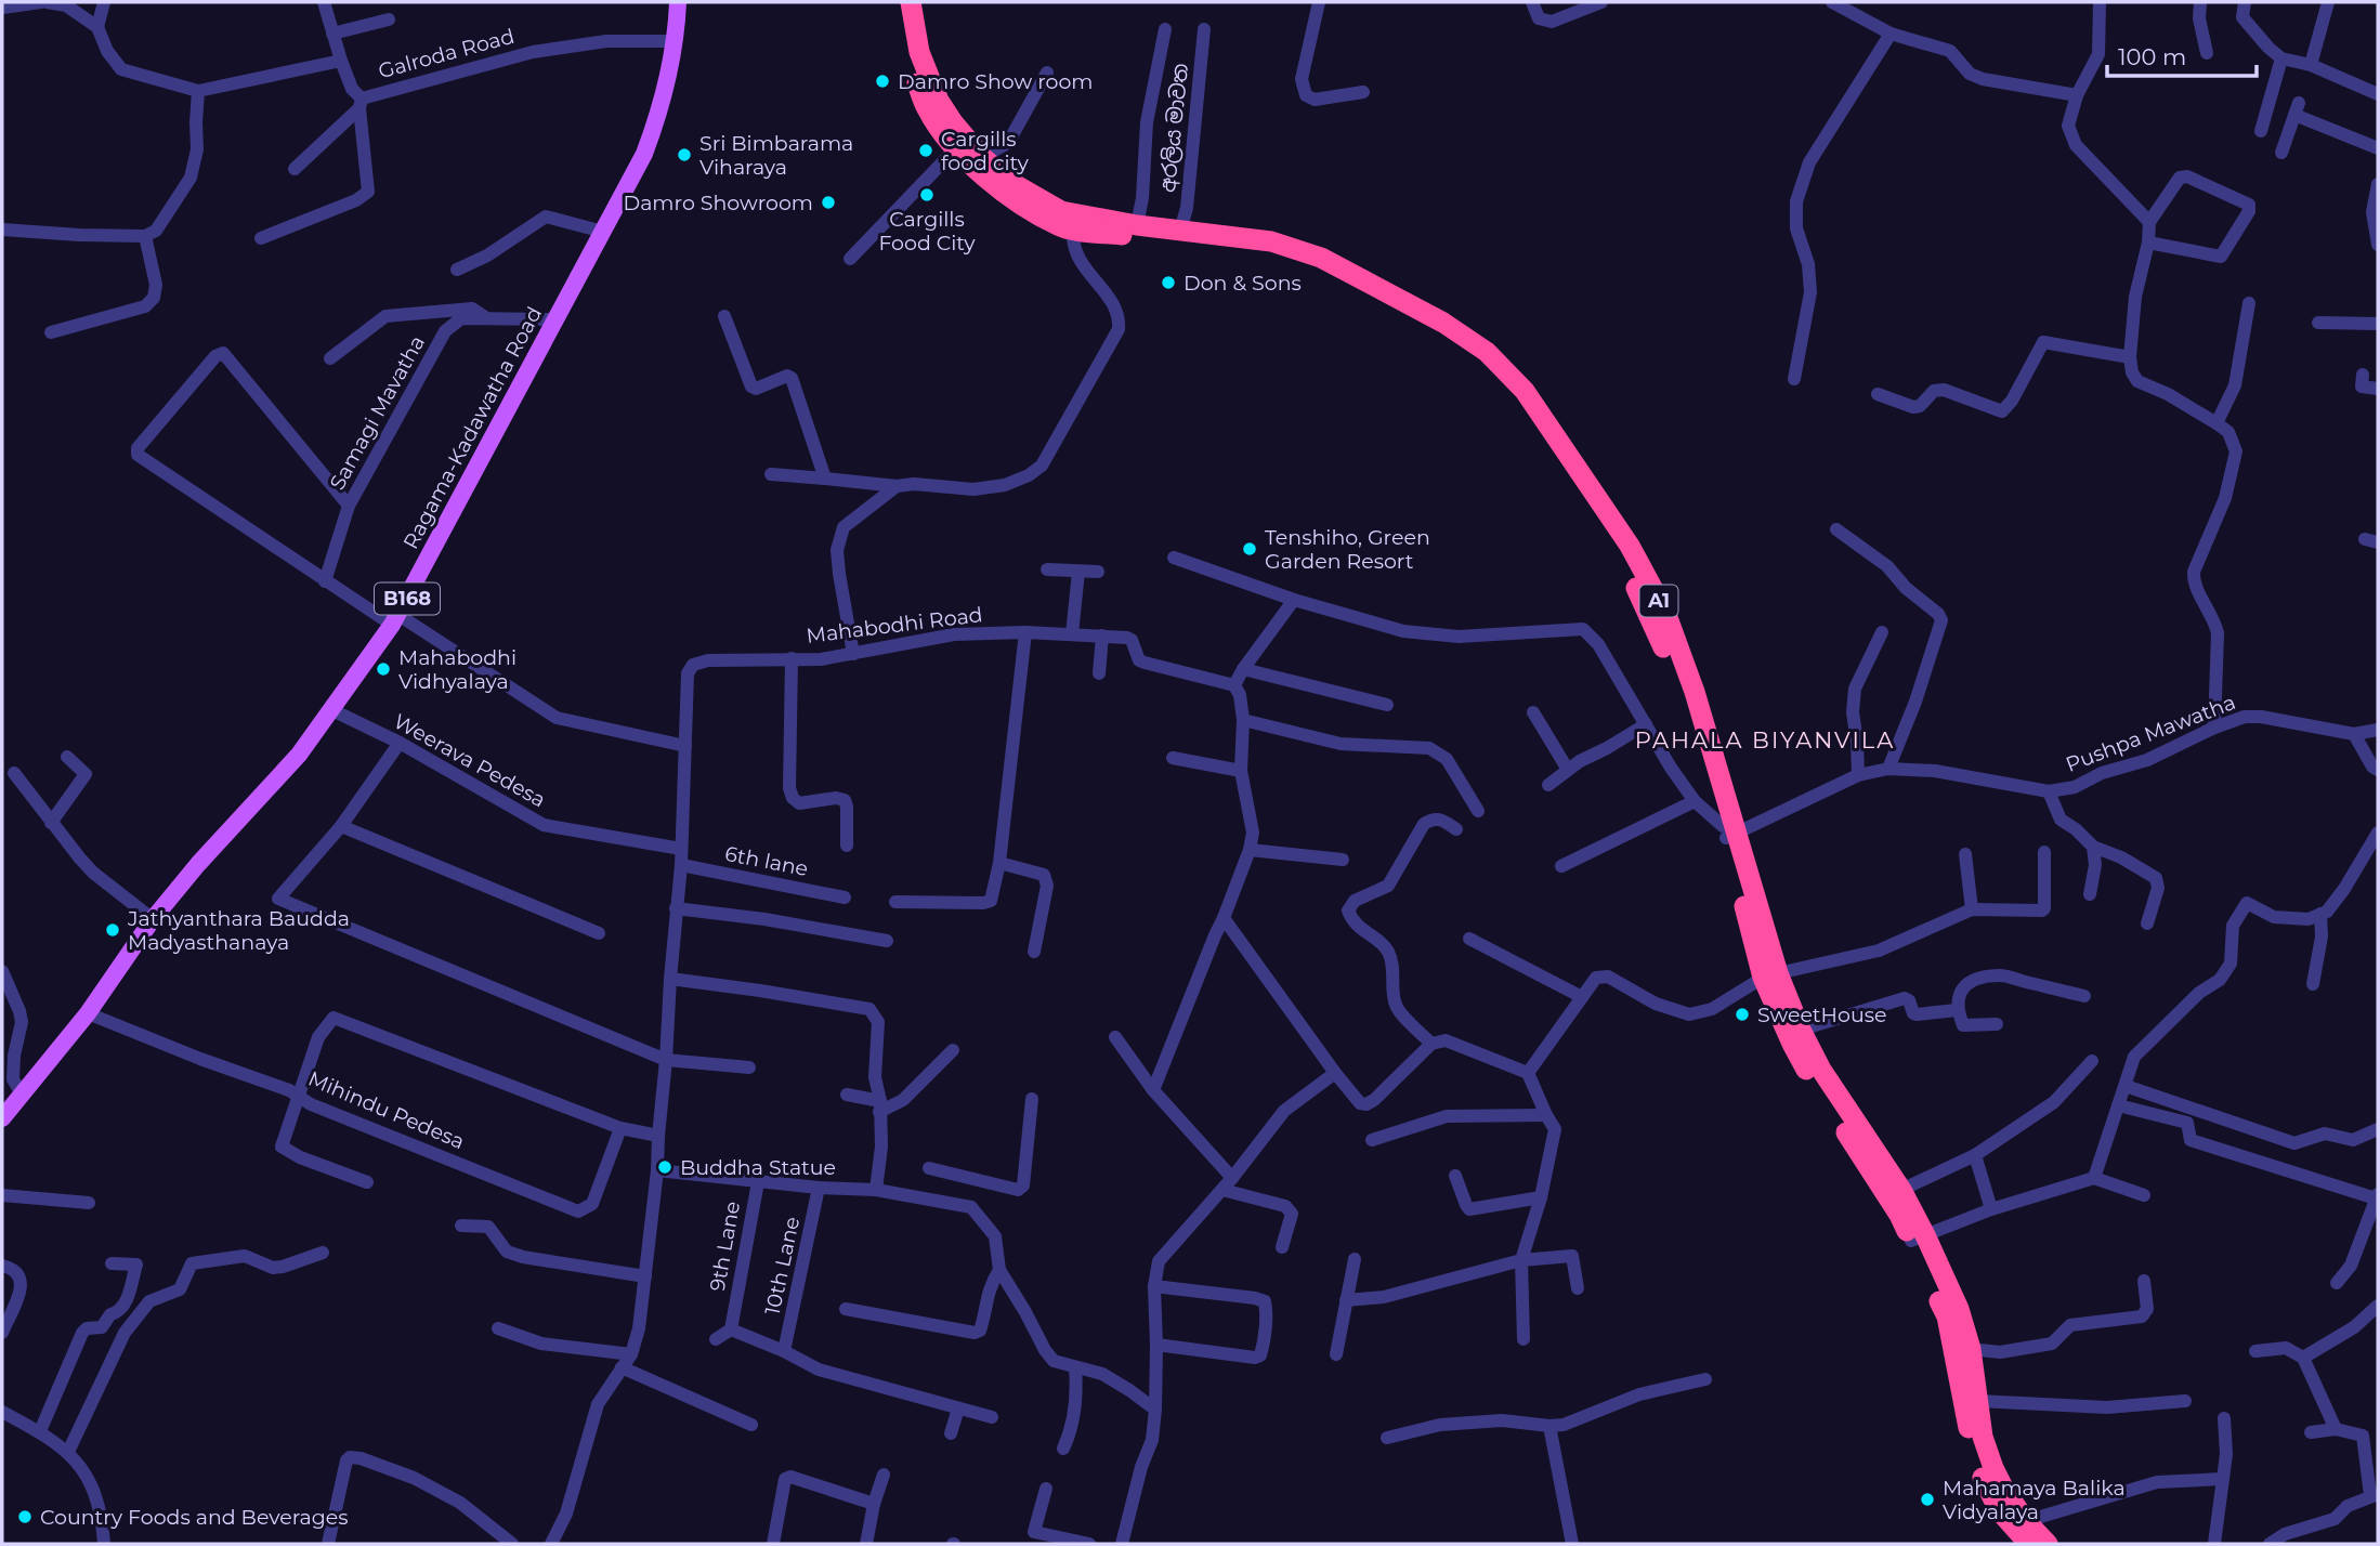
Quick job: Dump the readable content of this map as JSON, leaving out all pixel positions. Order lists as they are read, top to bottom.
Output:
{
  "streets": {
    "highway": ["A1"],
    "main road": ["Ragama-Kadawatha Road", "B168"],
    "street": [
      "Galroda Road",
      "අරලිය මාවත",
      "Samagi Mavatha",
      "Mahabodhi Road",
      "Pushpa Mawatha",
      "Weerava Pedesa",
      "6th lane",
      "Mihindu Pedesa",
      "9th Lane",
      "10th Lane"
    ]
  },
  "crossings": [
    ["Galroda Road", "Ragama-Kadawatha Road"],
    ["අරලිය මාවත", "A1"],
    ["Samagi Mavatha", "Ragama-Kadawatha Road"],
    ["Ragama-Kadawatha Road", "Weerava Pedesa"],
    ["Ragama-Kadawatha Road", "Mihindu Pedesa"],
    ["A1", "Pushpa Mawatha"],
    ["Mahabodhi Road", "Weerava Pedesa"],
    ["Mahabodhi Road", "6th lane"]
  ],
  "districts": ["PAHALA BIYANVILA"],
  "places": [
    "Damro Show room",
    "Cargills food city",
    "Sri Bimbarama Viharaya",
    "Cargills Food City",
    "Damro Showroom",
    "Don & Sons",
    "Tenshiho, Green Garden Resort",
    "Mahabodhi Vidhyalaya",
    "Jathyanthara Baudda Madyasthanaya",
    "SweetHouse",
    "Buddha Statue",
    "Mahamaya Balika Vidyalaya",
    "Country Foods and Beverages"
  ],
  "scale_bar": "100 m"
}
